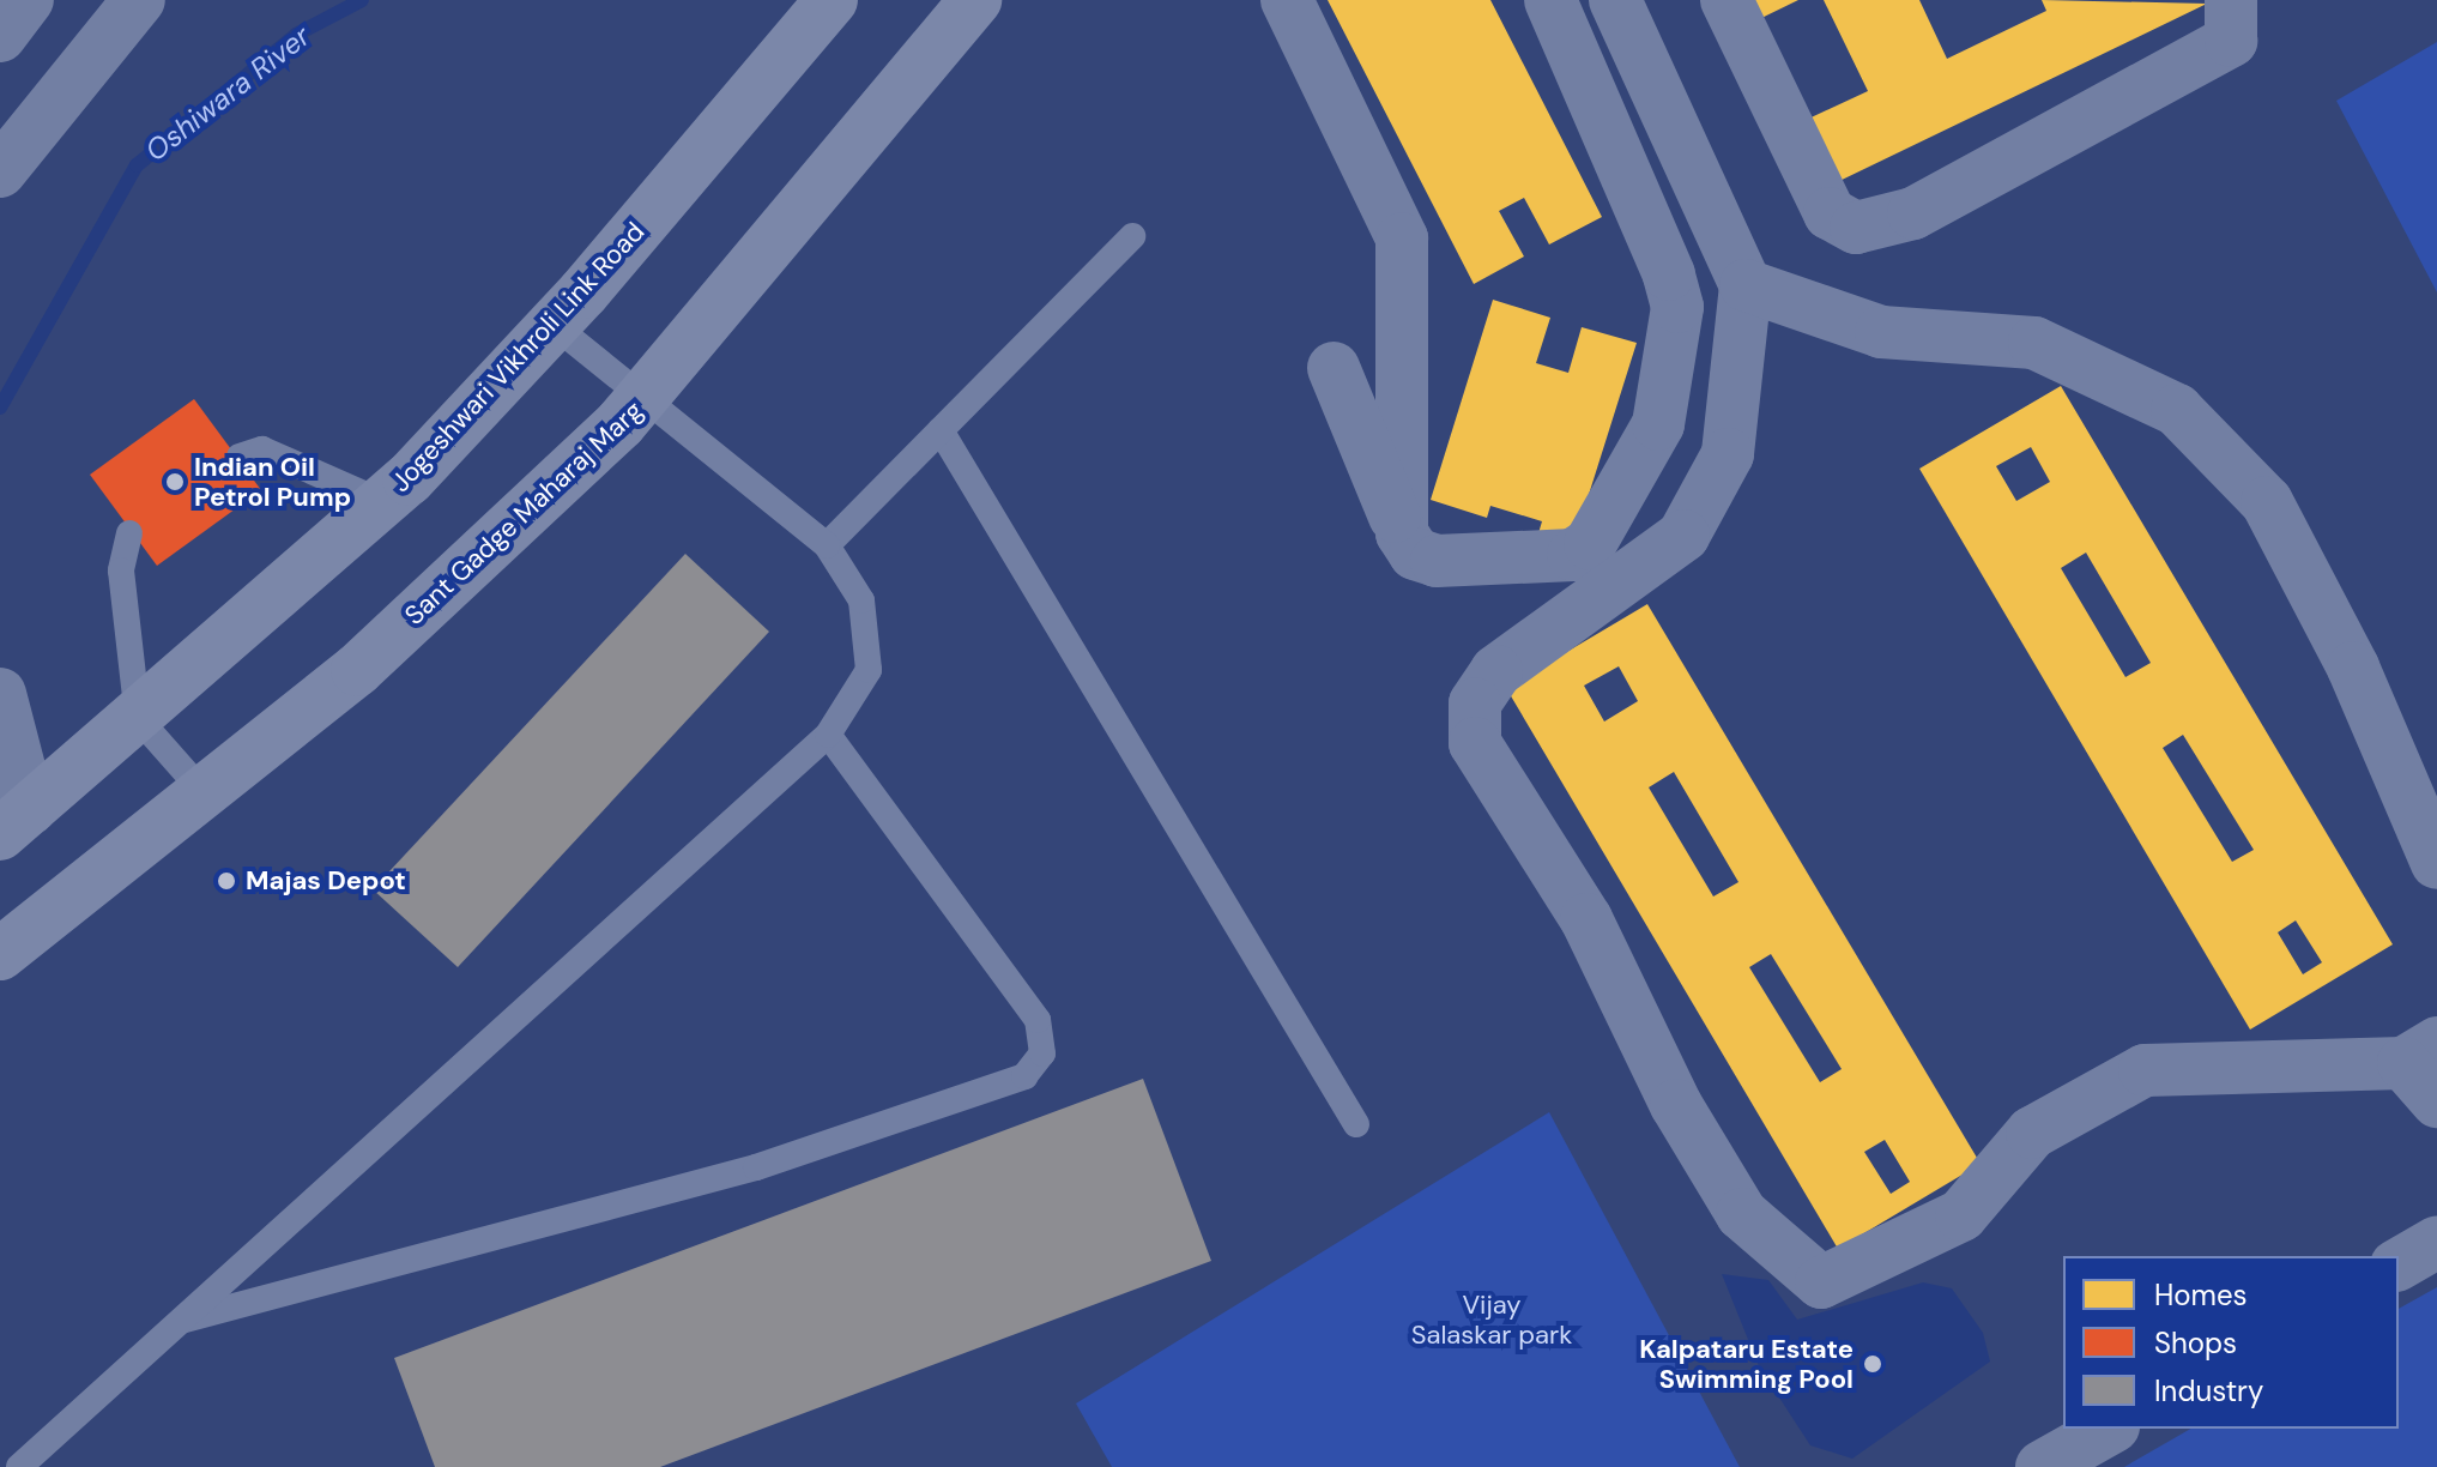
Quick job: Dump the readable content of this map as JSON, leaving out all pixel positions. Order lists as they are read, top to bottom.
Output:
{
  "streets": {
    "main road": ["Jogeshwari Vikhroli Link Road", "Sant Gadge Maharaj Marg"]
  },
  "water": ["Oshiwara River"],
  "parks": ["Vijay Salaskar park"],
  "places": ["Indian Oil Petrol Pump", "Majas Depot", "Kalpataru Estate Swimming Pool"],
  "legend": ["Homes", "Shops", "Industry"]
}
